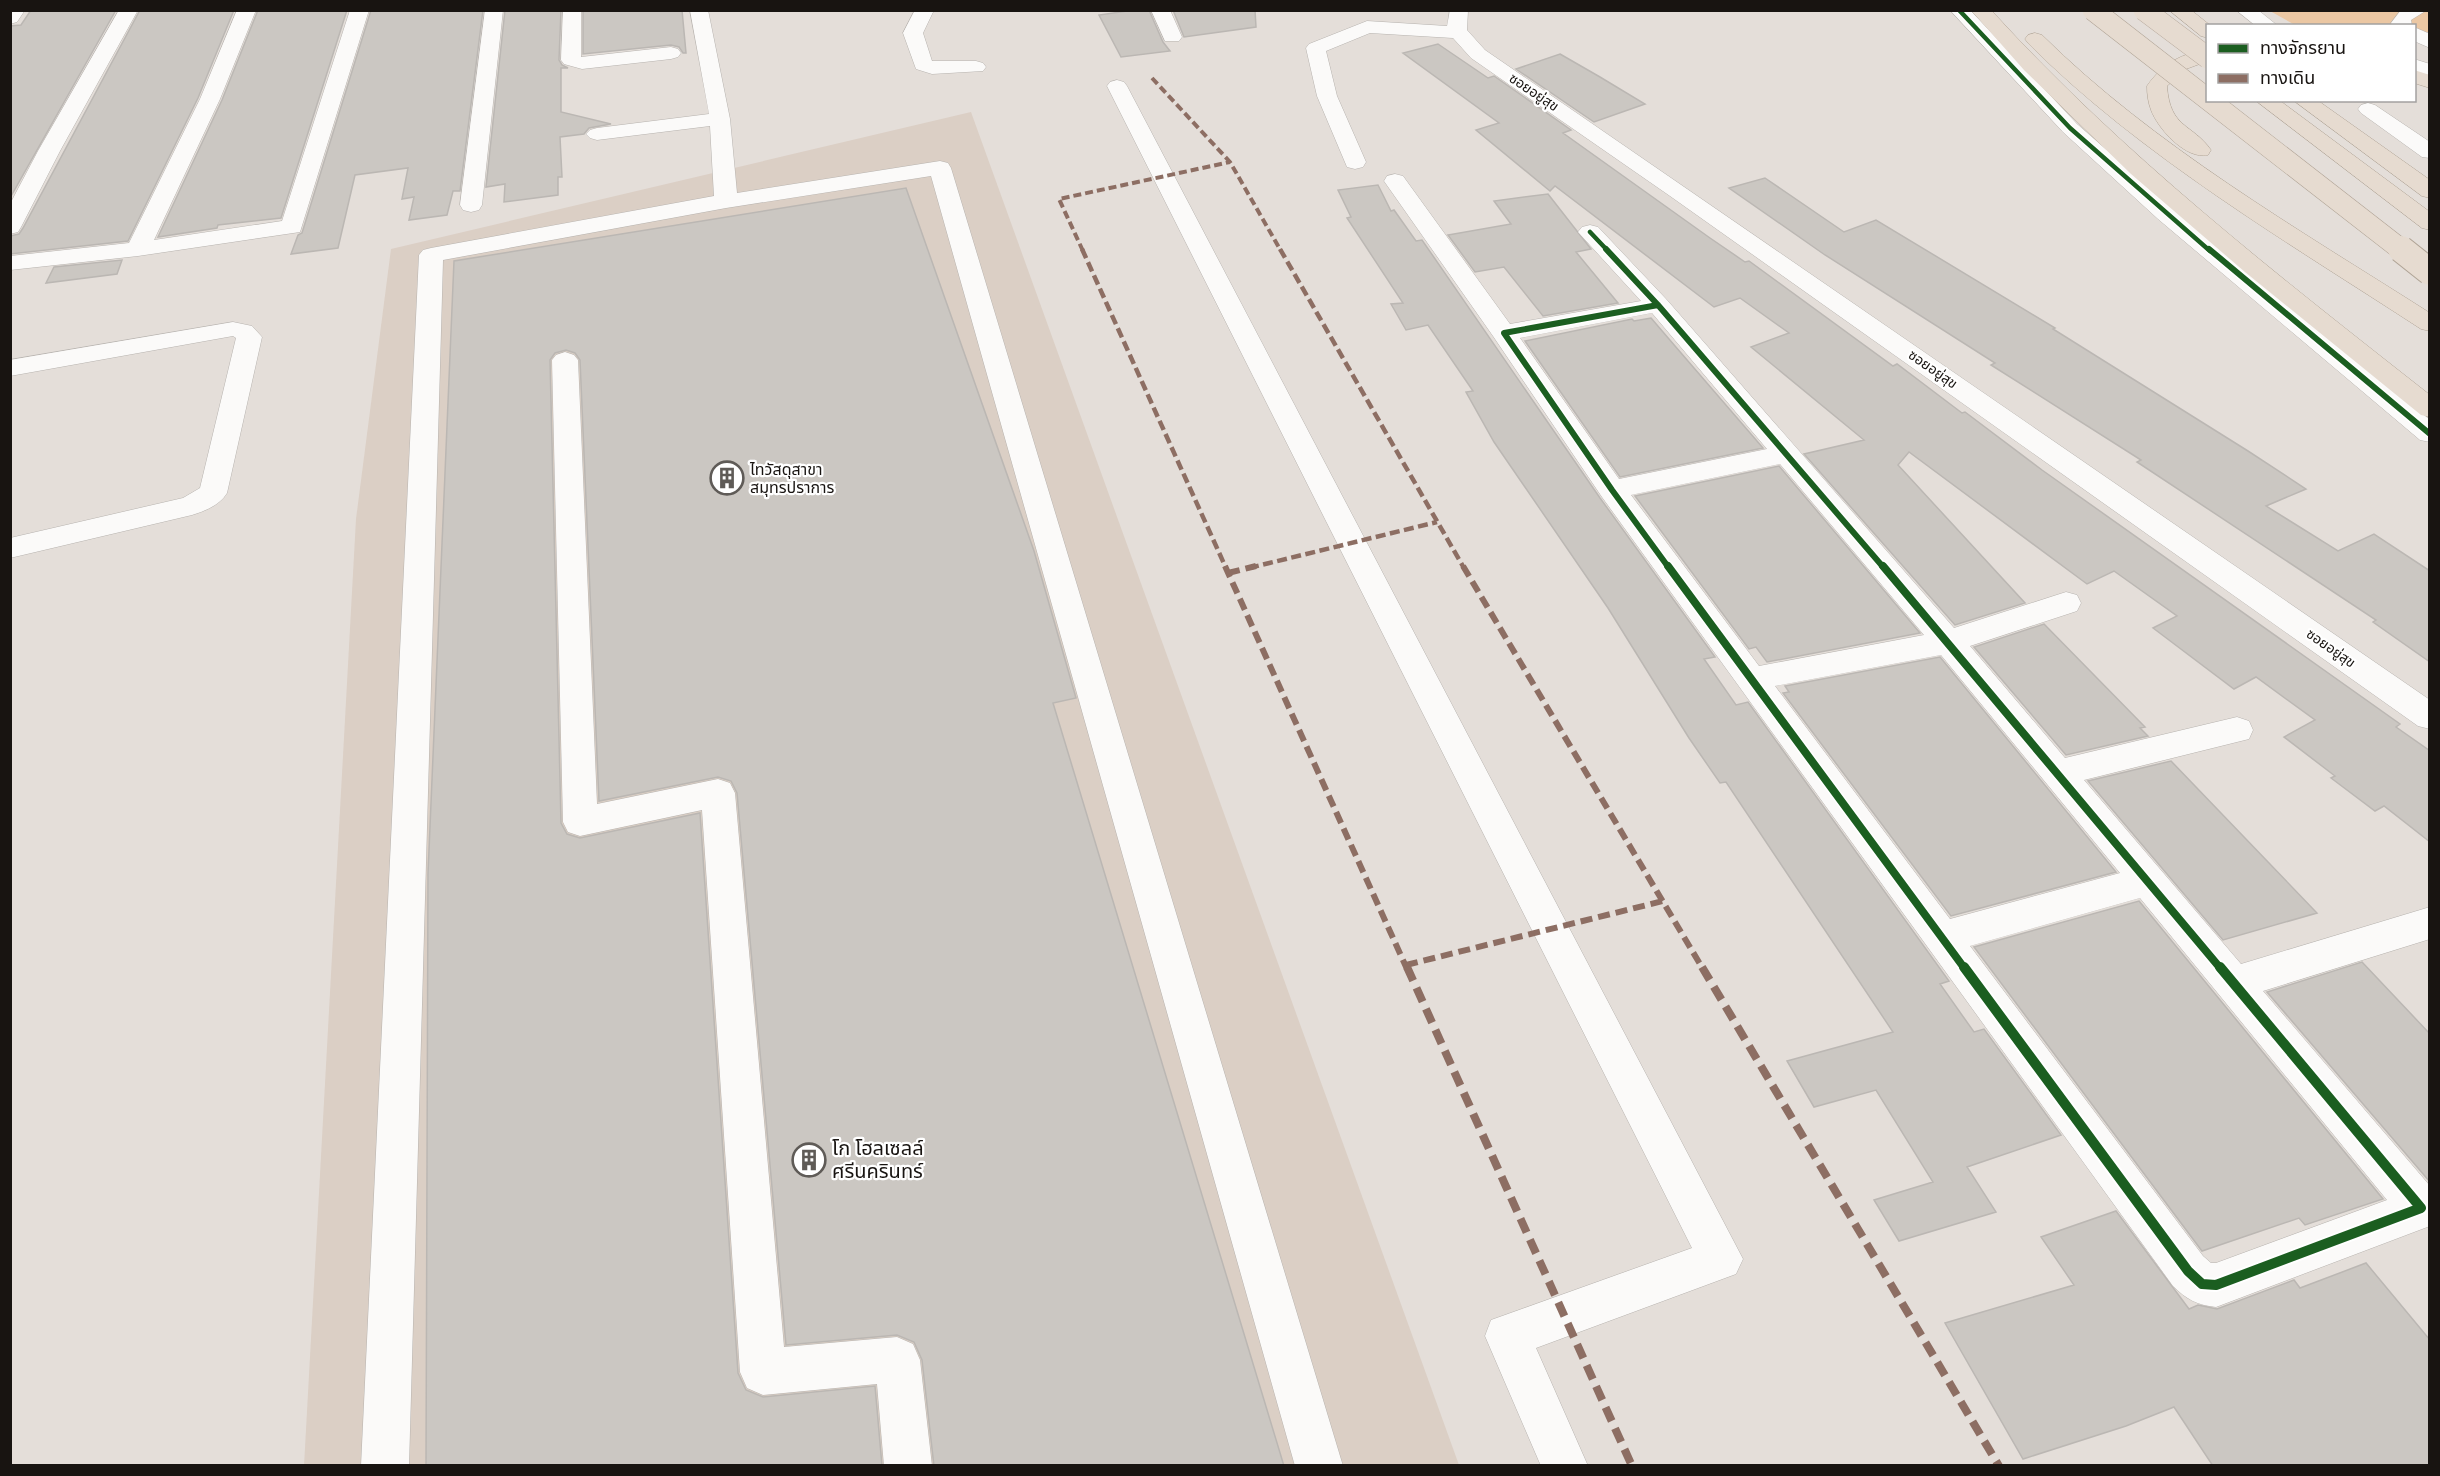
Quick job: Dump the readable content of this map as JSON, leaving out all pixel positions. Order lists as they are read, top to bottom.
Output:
{
  "streets": {
    "street": ["ซอยอยู่สุข"]
  },
  "places": {
    "building": ["ไทวัสดุสาขา สมุทรปราการ", "โก โฮลเซลล์ ศรีนครินทร์"]
  },
  "legend": ["ทางจักรยาน", "ทางเดิน"]
}
